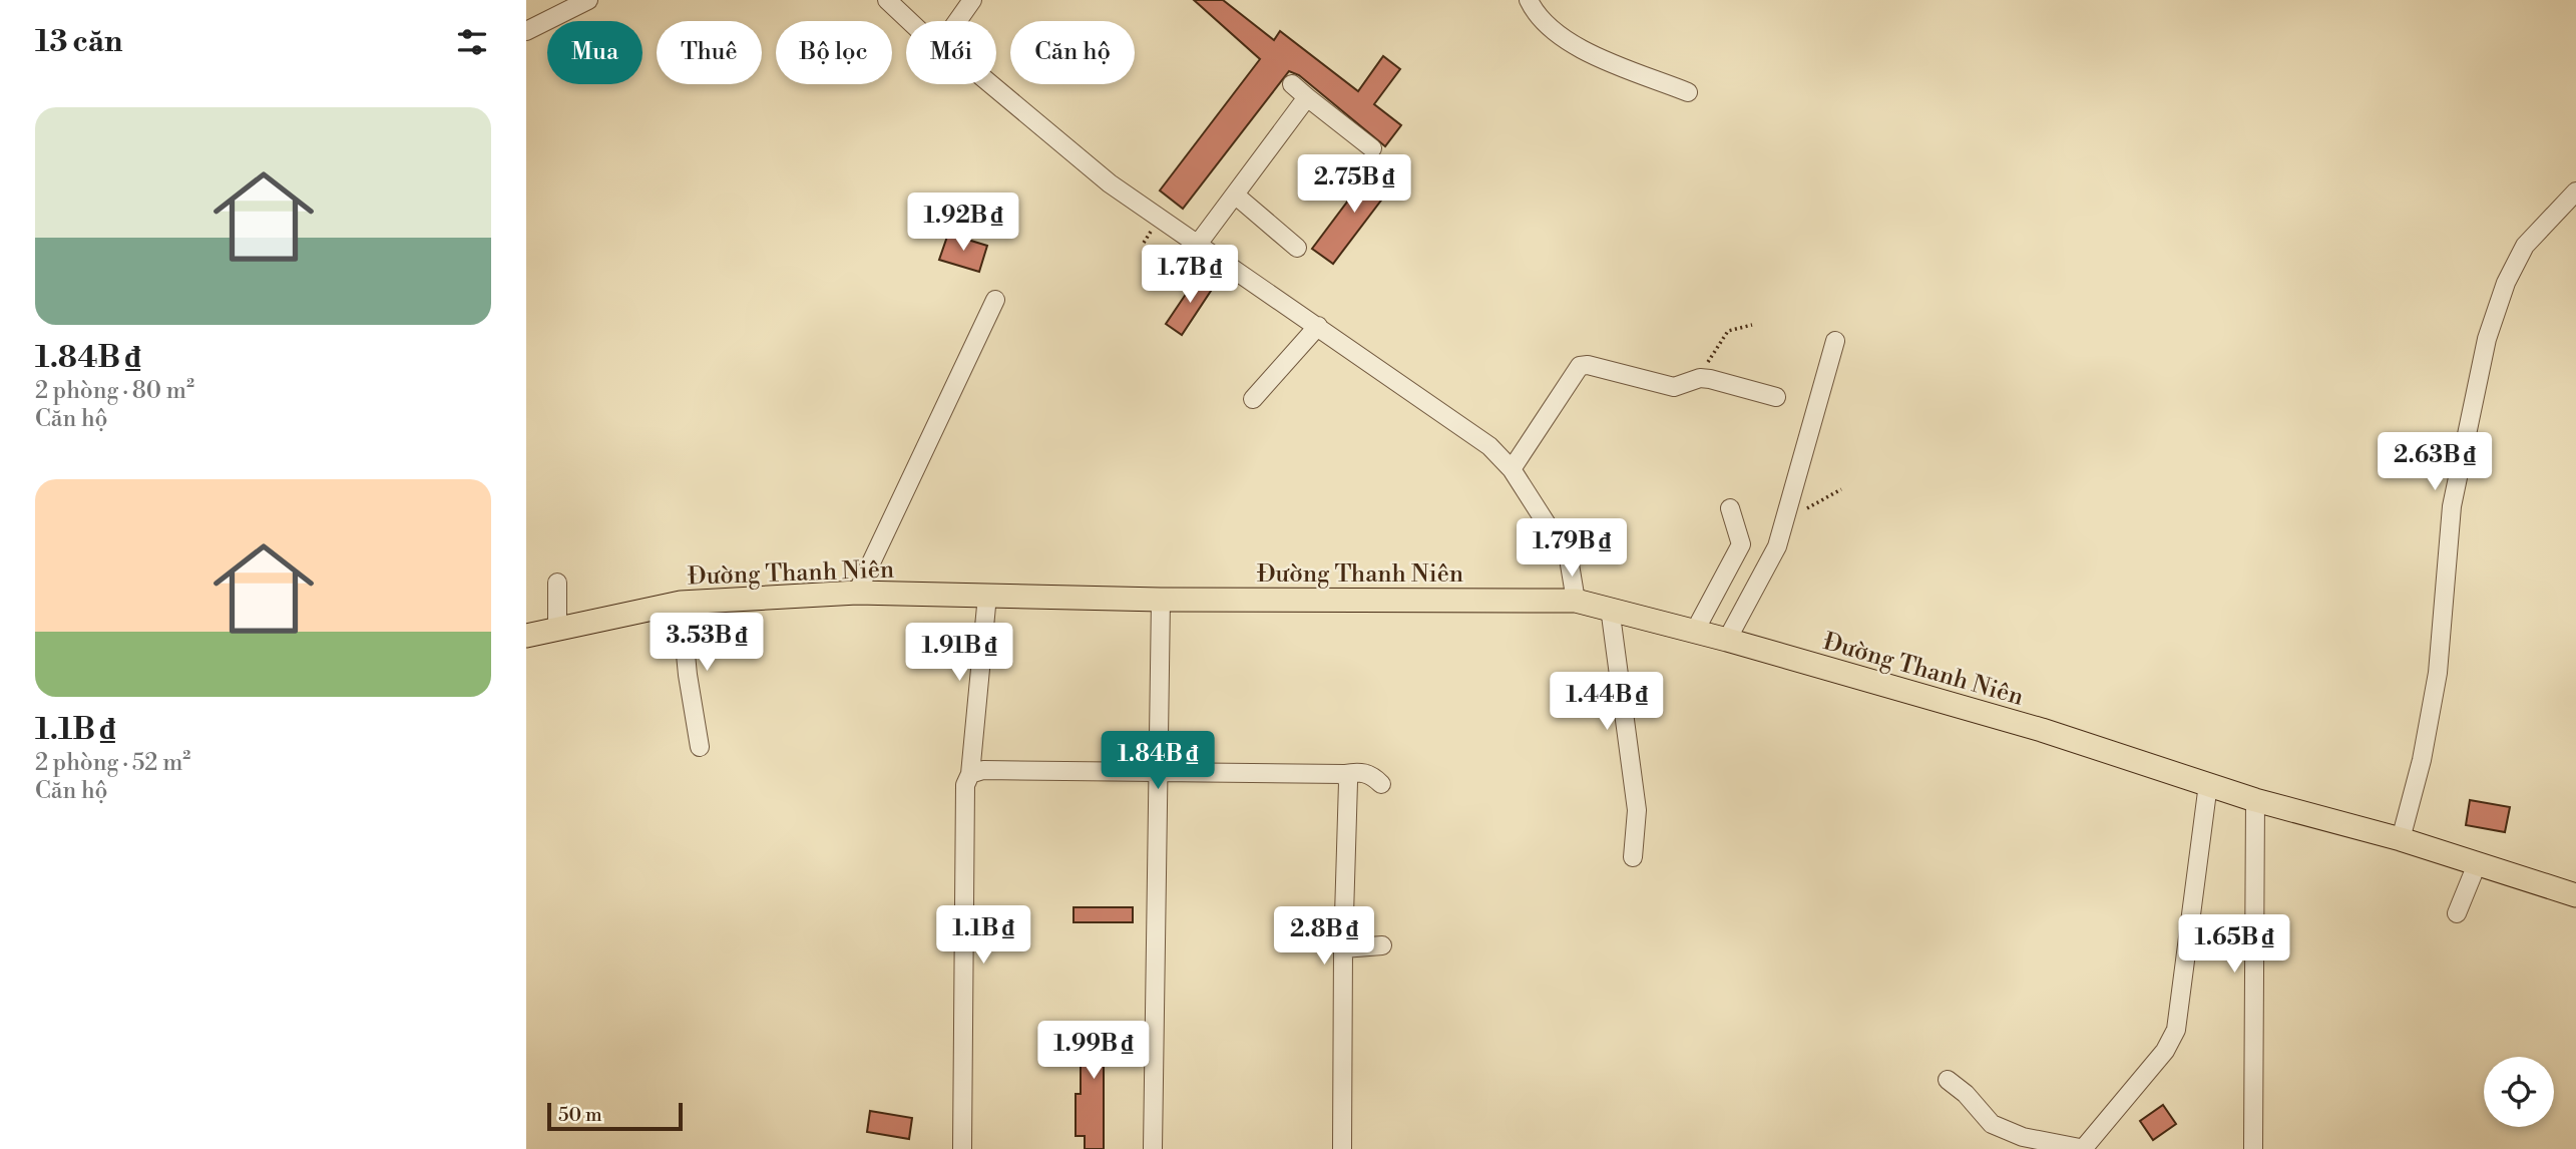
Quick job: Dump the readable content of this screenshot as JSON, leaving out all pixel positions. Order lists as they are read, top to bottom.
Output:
{
  "streets": {
    "main road": ["Đường Thanh Niên"]
  },
  "scale_bar": "50 m",
  "page": {
    "heading": "13 căn",
    "chip": [
      "Mua",
      "Thuê",
      "Bộ lọc",
      "Mới",
      "Căn hộ"
    ],
    "list": [
      {
        "name": "1.84B ₫",
        "note": "2 phòng · 80 m² · Căn hộ"
      },
      {
        "name": "1.1B ₫",
        "note": "2 phòng · 52 m² · Căn hộ"
      }
    ],
    "price": [
      "2.75B ₫",
      "1.92B ₫",
      "1.7B ₫",
      "2.63B ₫",
      "1.79B ₫",
      "3.53B ₫",
      "1.91B ₫",
      "1.44B ₫",
      "1.84B ₫",
      "1.1B ₫",
      "2.8B ₫",
      "1.65B ₫",
      "1.99B ₫"
    ],
    "scale": "50 m"
  }
}
